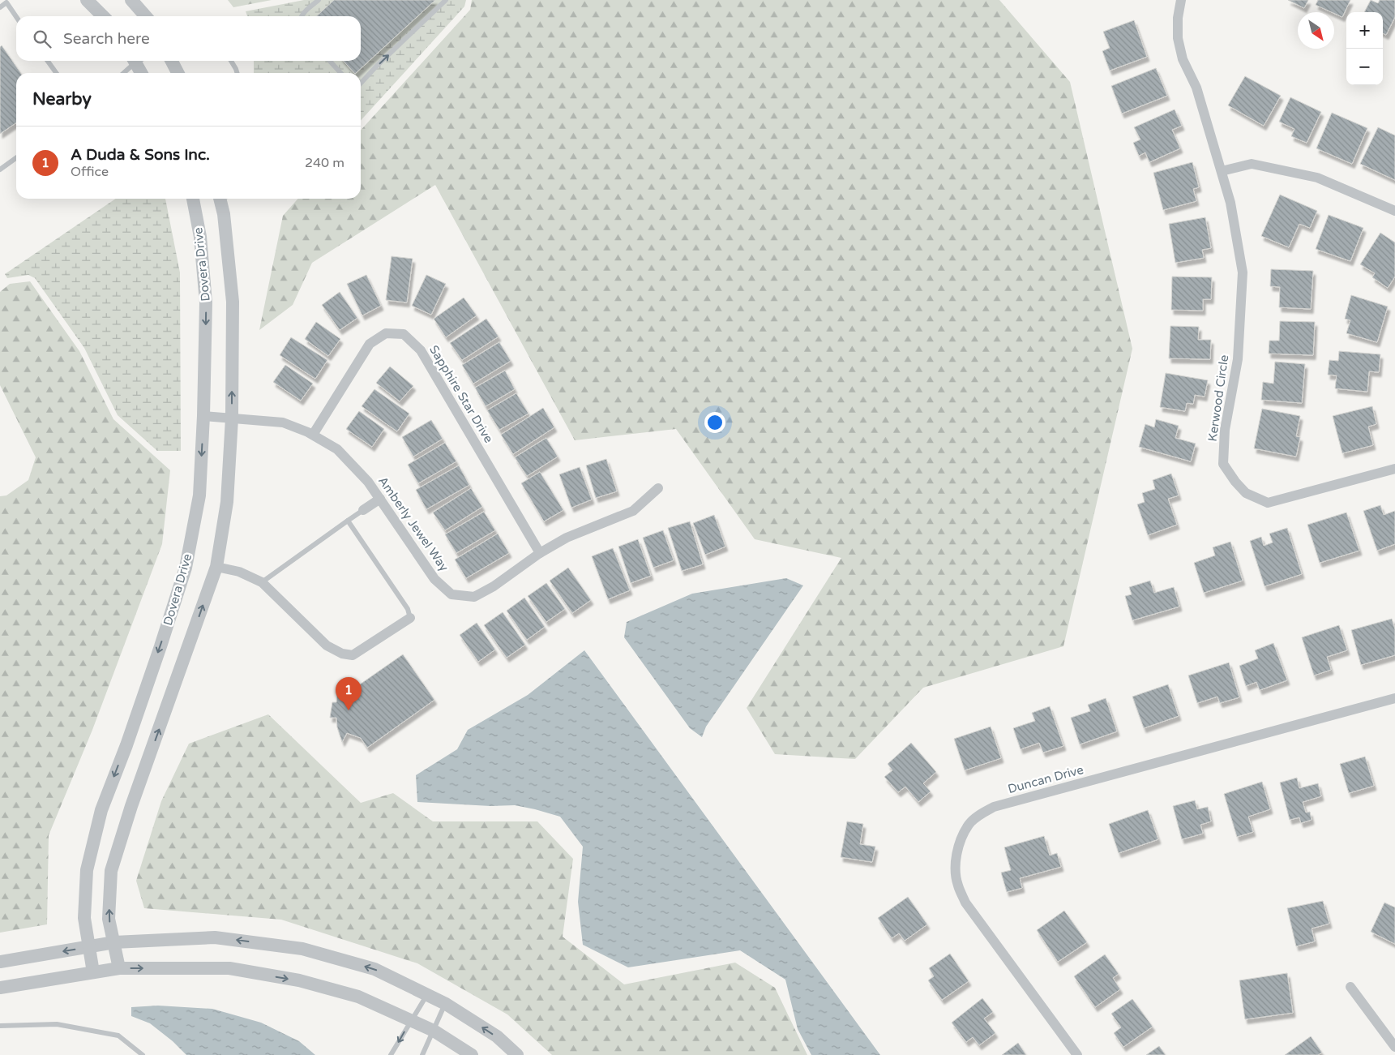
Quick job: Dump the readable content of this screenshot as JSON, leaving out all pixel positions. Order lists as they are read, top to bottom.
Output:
{
  "streets": {
    "street": [
      "Dovera Drive",
      "Sapphire Star Drive",
      "Kerwood Circle",
      "Amberly Jewel Way",
      "Duncan Drive"
    ]
  },
  "crossings": [
    ["Dovera Drive", "Amberly Jewel Way"],
    ["Sapphire Star Drive", "Amberly Jewel Way"]
  ],
  "north": "bottom right",
  "page": {
    "map_buttons": ["+", "−"],
    "search": "Search here",
    "heading": "Nearby",
    "list": [
      {
        "mark": "1",
        "name": "A Duda & Sons Inc.",
        "note": "Office",
        "value": "240 m"
      }
    ],
    "pins": "1"
  }
}
